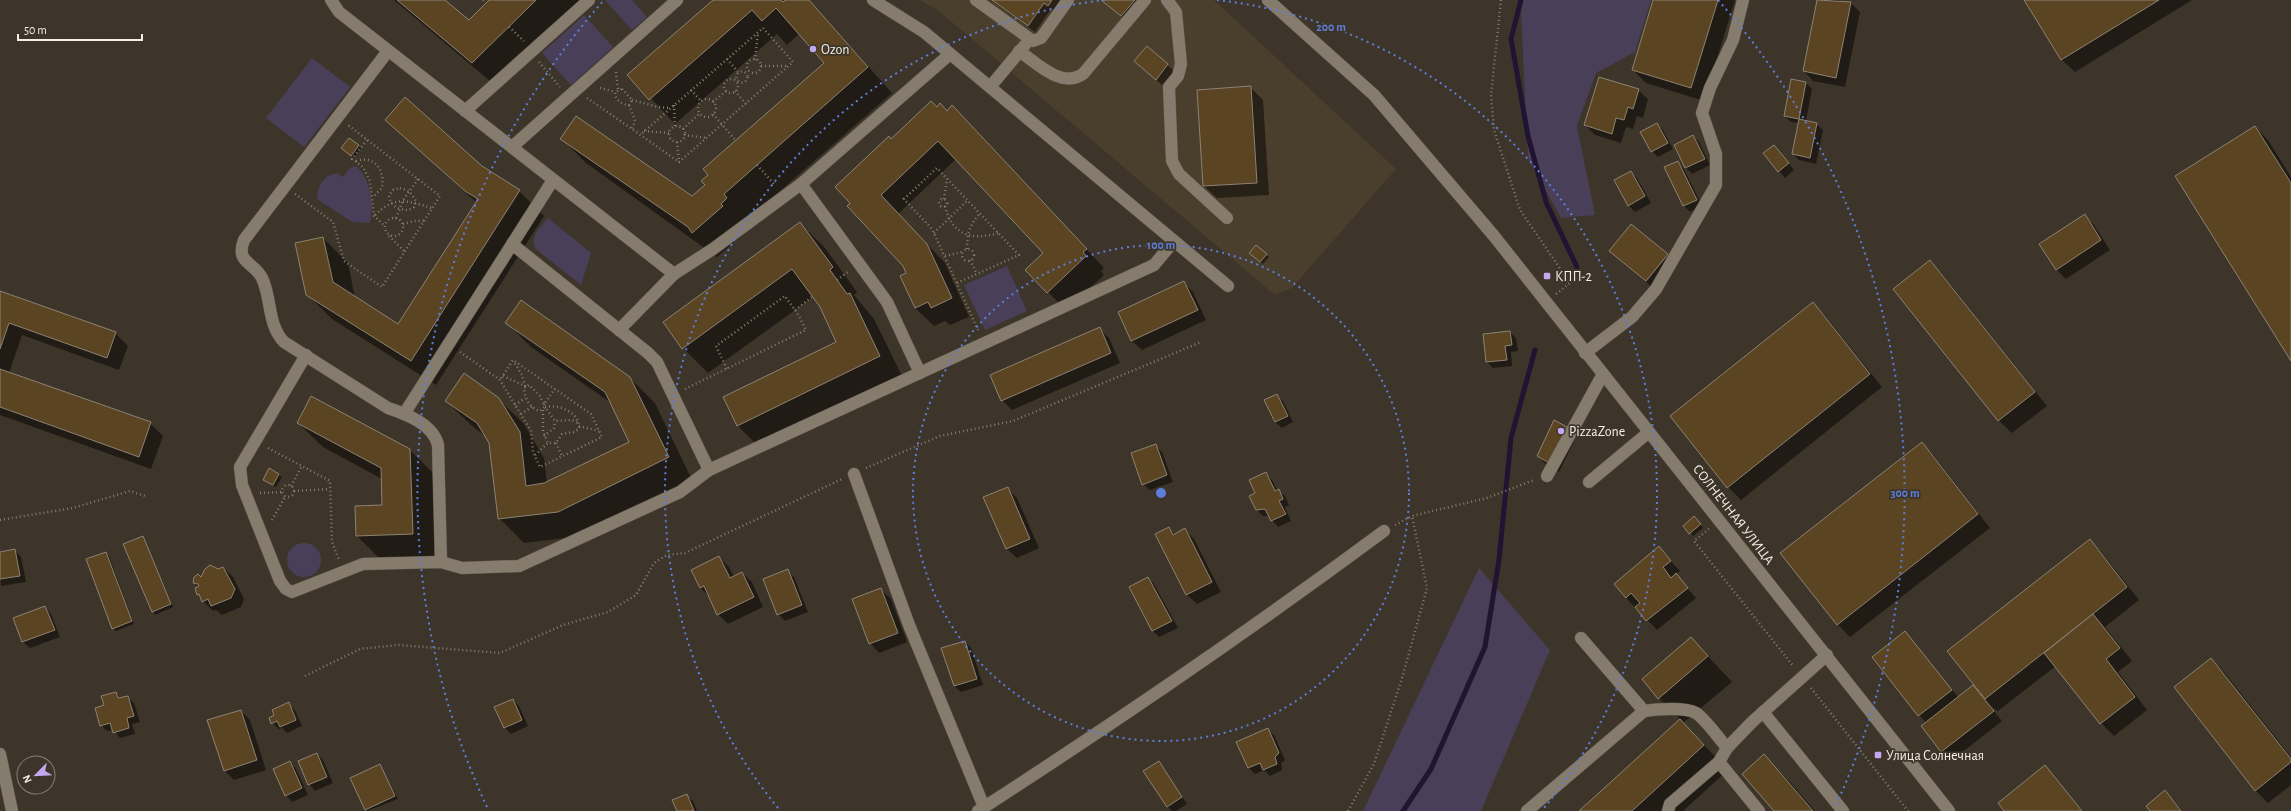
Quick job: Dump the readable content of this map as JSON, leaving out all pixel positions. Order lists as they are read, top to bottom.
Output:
{
  "streets": {
    "street": ["СОЛНЕЧНАЯ УЛИЦА"]
  },
  "places": {
    "other": ["Ozon", "PizzaZone"],
    "transit": ["КПП-2", "Улица Солнечная"]
  },
  "scale_bar": "50 m",
  "north": "bottom left",
  "rings": ["200 m", "100 m", "300 m"]
}
